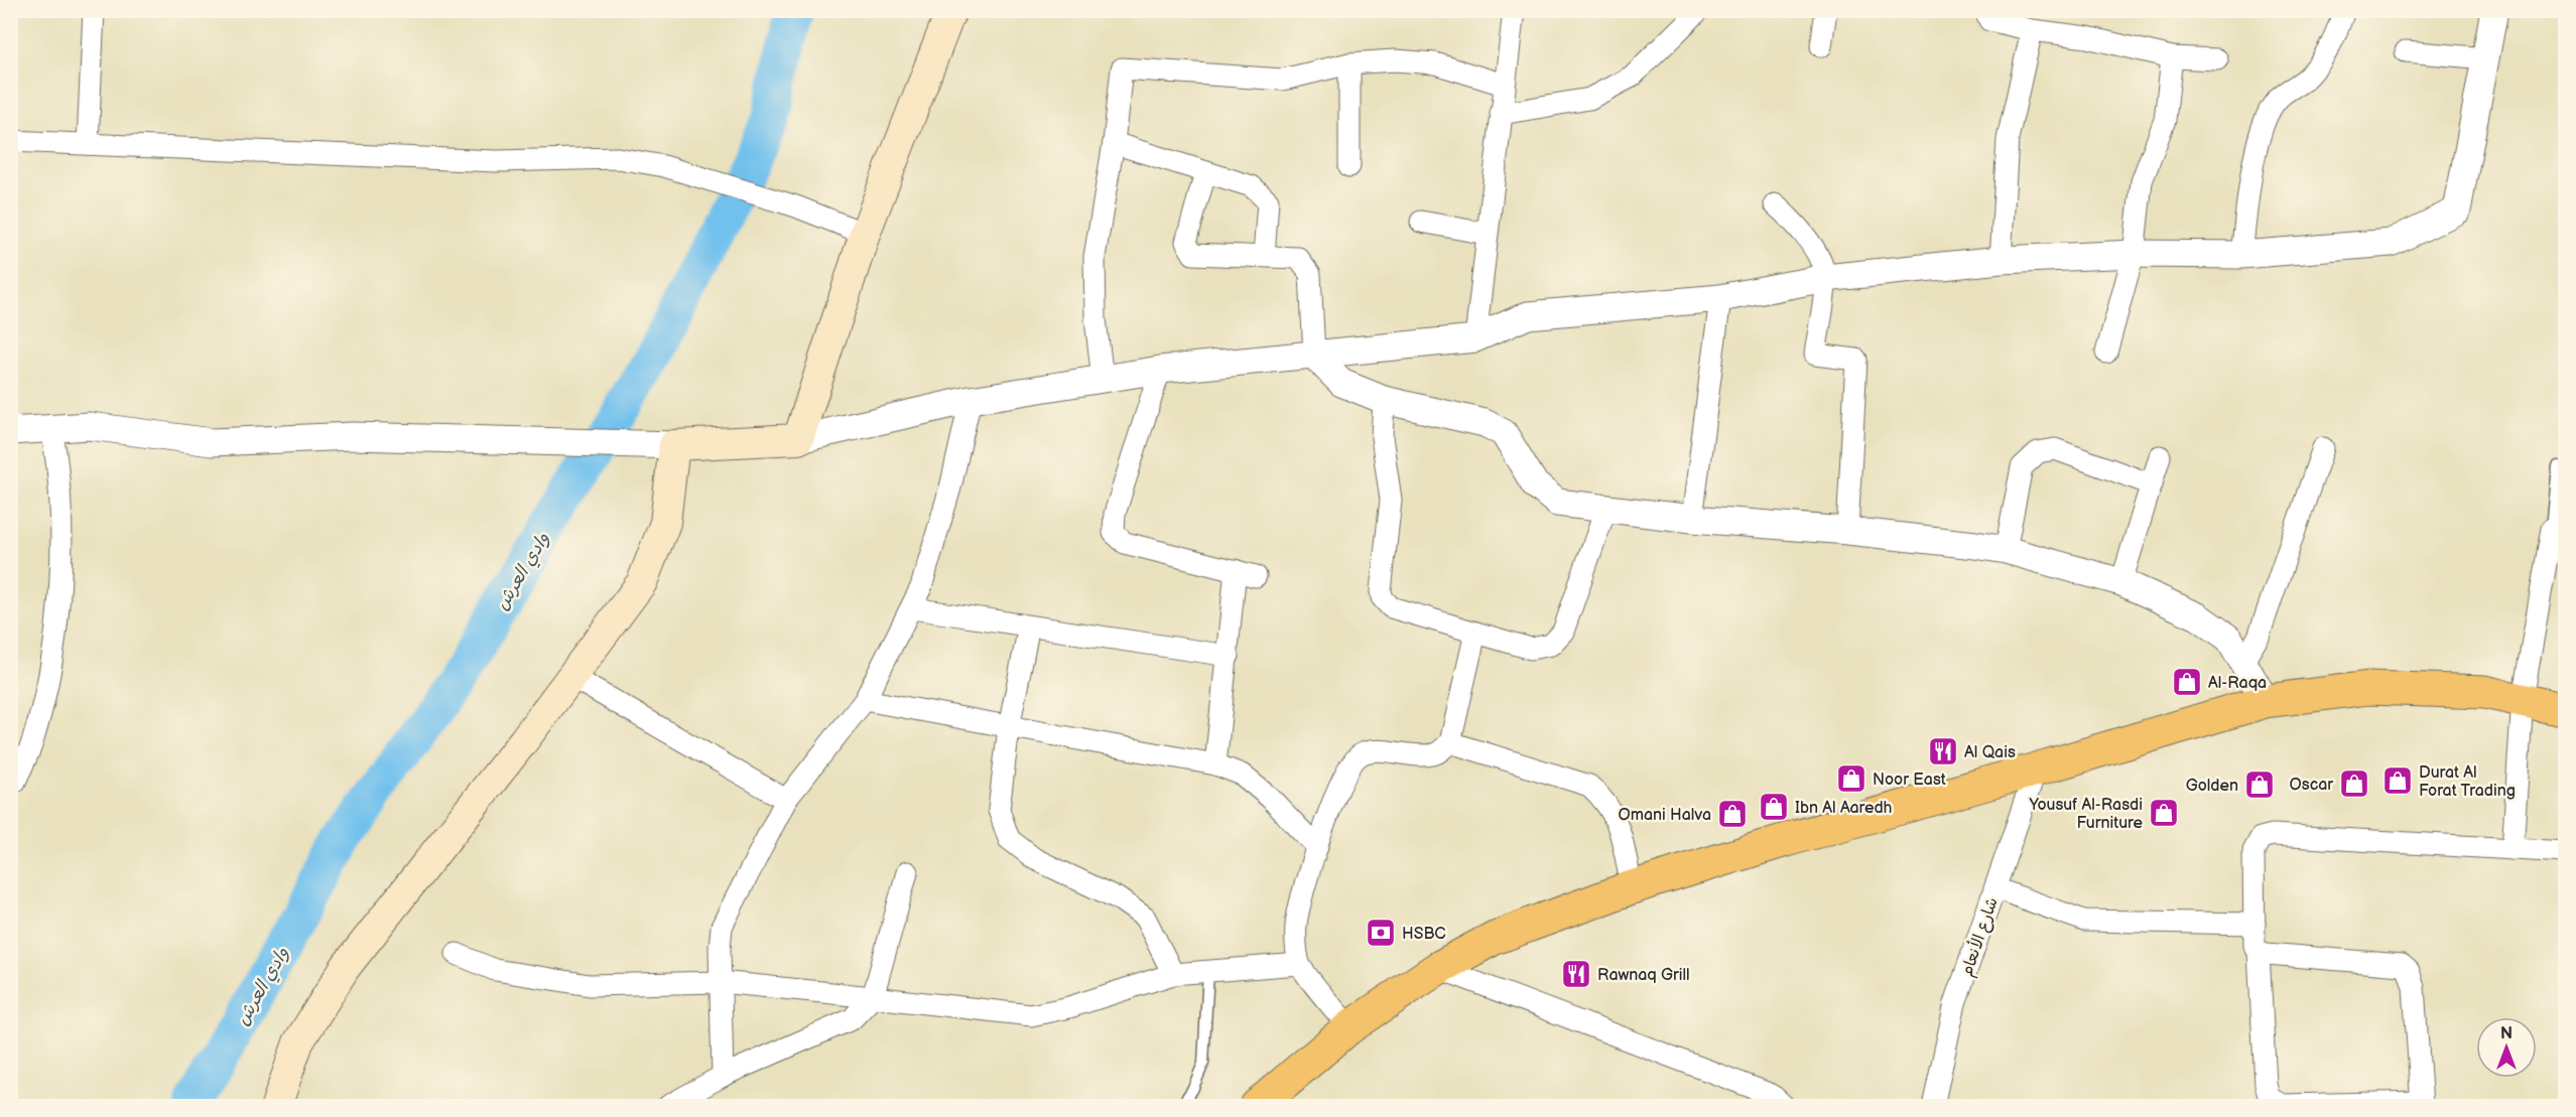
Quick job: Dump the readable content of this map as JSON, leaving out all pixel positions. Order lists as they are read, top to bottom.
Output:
{
  "streets": {
    "street": ["شارع الأنعام"]
  },
  "water": ["وادي العرش"],
  "places": {
    "shop": [
      "Al-Raqa",
      "Noor East",
      "Durat Al Forat Trading",
      "Oscar",
      "Golden",
      "Ibn Al Aaredh",
      "Yousuf Al-Rasdi Furniture",
      "Omani Halva"
    ],
    "restaurant": ["Al Qais", "Rawnaq Grill"],
    "bank": ["HSBC"]
  },
  "north": "top"
}
